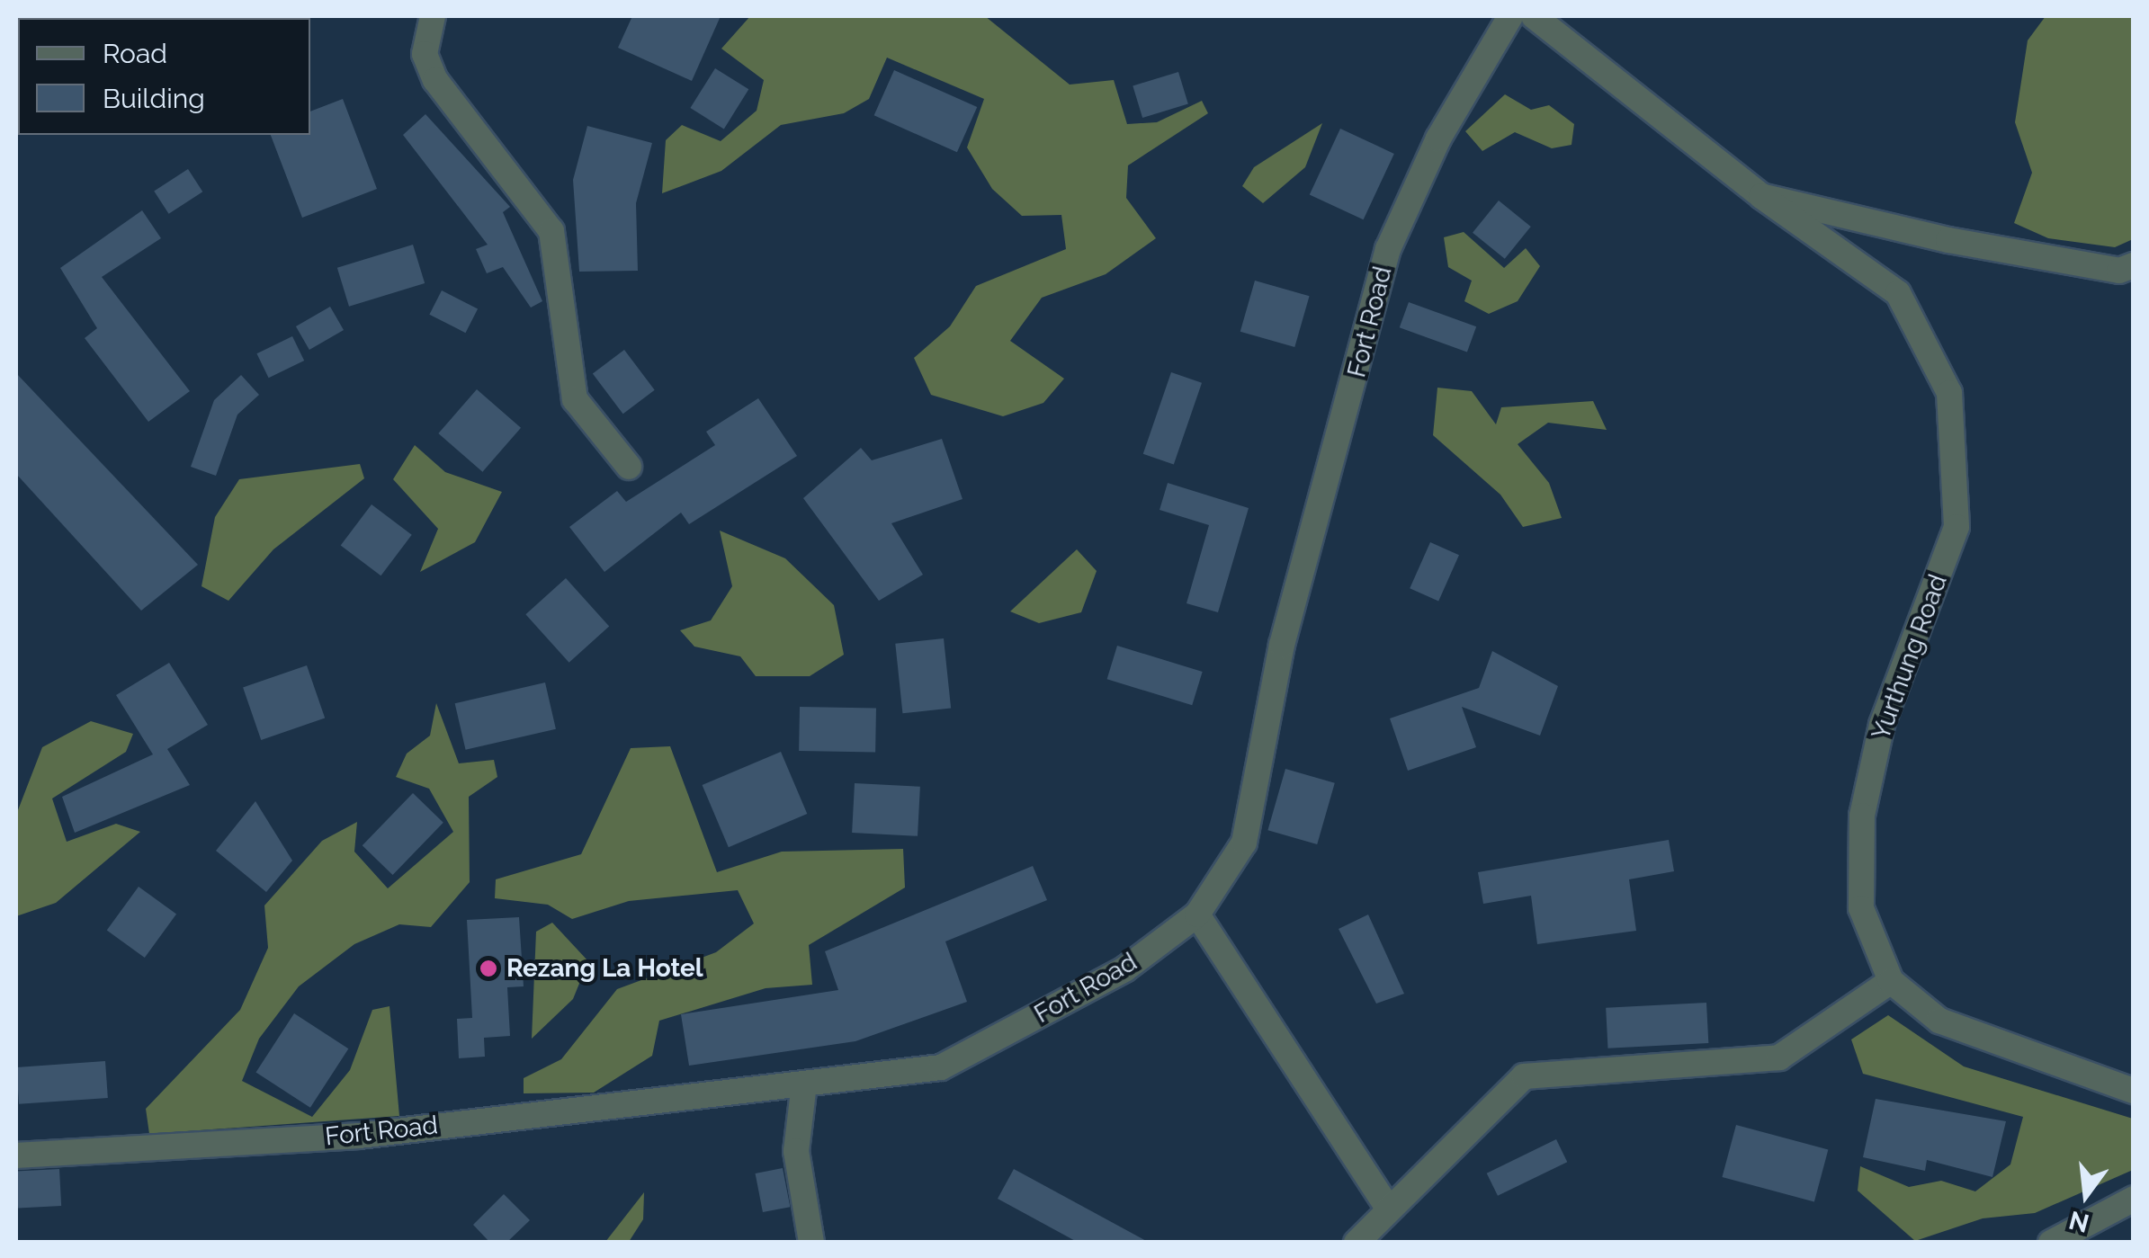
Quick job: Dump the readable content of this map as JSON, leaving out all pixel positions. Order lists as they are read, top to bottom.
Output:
{
  "streets": {
    "street": ["Fort Road", "Yurthung Road"]
  },
  "places": ["Rezang La Hotel"],
  "legend": ["Road", "Building"],
  "north": "bottom"
}
